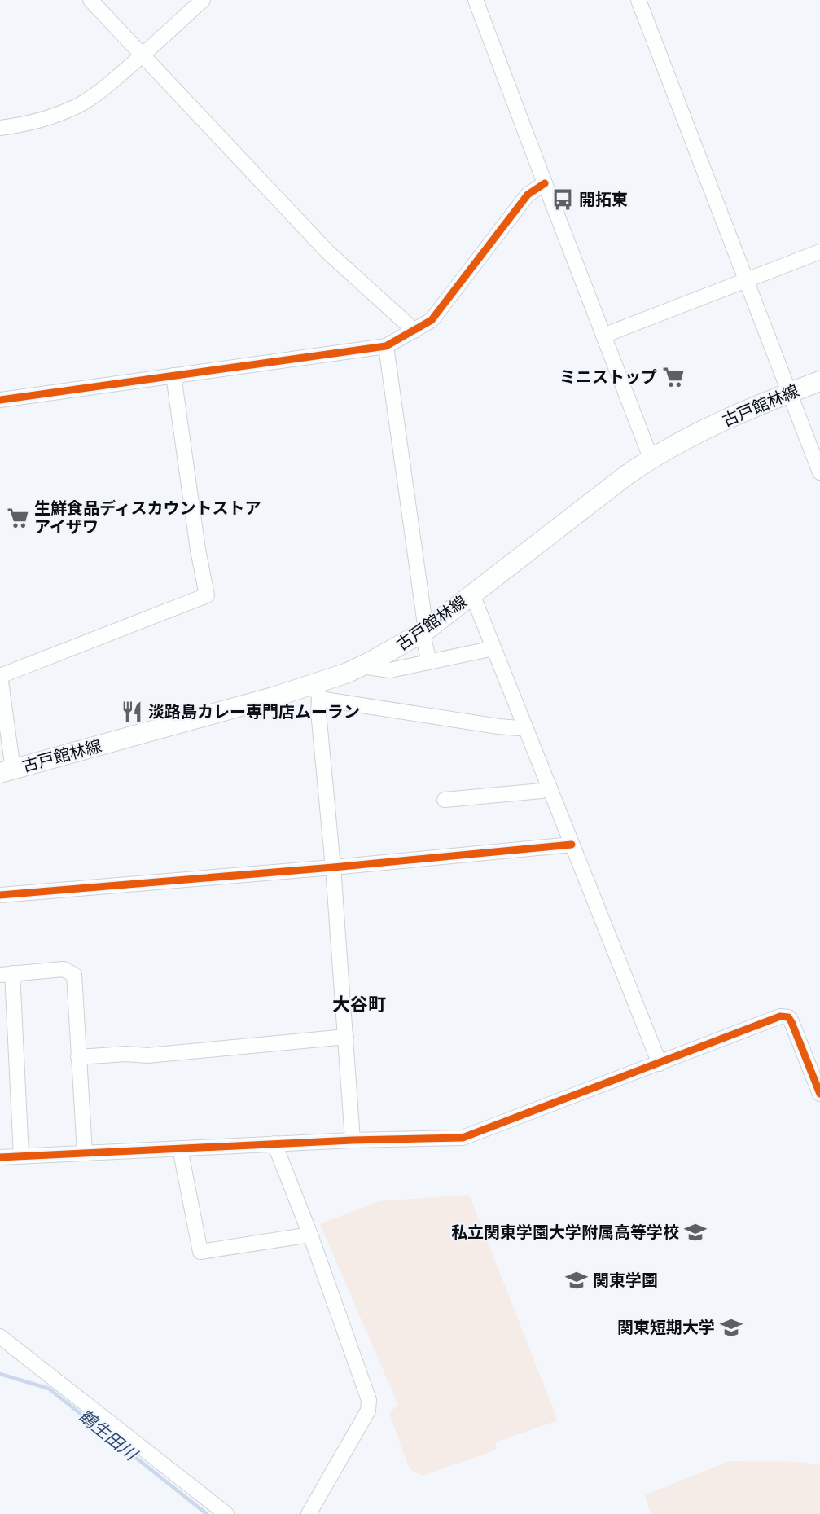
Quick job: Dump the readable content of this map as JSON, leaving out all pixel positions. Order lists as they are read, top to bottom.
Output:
{
  "streets": {
    "main road": ["古戸館林線"]
  },
  "districts": ["大谷町"],
  "water": ["鶴生田川"],
  "places": {
    "bus stop": ["開拓東"],
    "supermarket": ["ミニストップ", "生鮮食品ディスカウントストア アイザワ"],
    "restaurant": ["淡路島カレー専門店ムーラン"],
    "school or university": ["私立関東学園大学附属高等学校", "関東学園", "関東短期大学"]
  }
}
